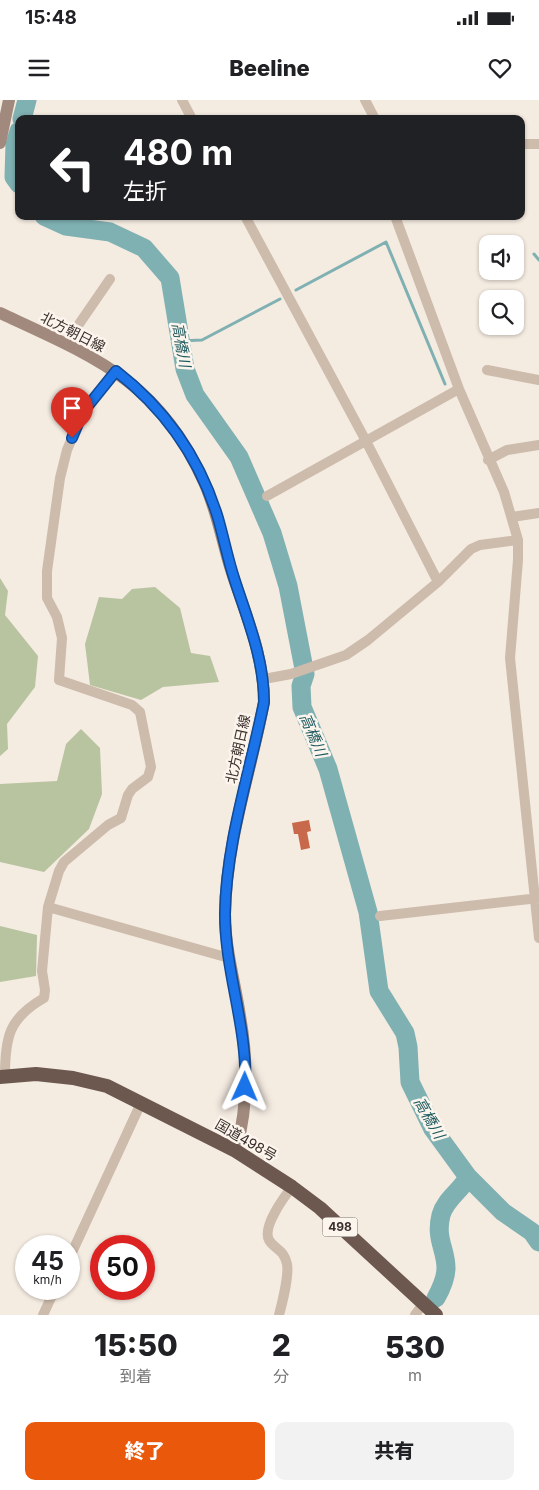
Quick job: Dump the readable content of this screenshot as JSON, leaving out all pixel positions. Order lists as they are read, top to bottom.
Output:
{
  "streets": {
    "highway": ["国道498号", "498"],
    "main road": ["北方朝日線"]
  },
  "crossings": [
    ["北方朝日線", "国道498号"]
  ],
  "water": ["高橋川"],
  "page": {
    "status": "15:48",
    "header": "Beeline",
    "turn": ["480 m", "左折"],
    "speed": "45 km/h",
    "limit": "50",
    "eta": [
      "15:50",
      "到着",
      "2",
      "分",
      "530",
      "m"
    ],
    "buttons": ["終了", "共有"]
  }
}
